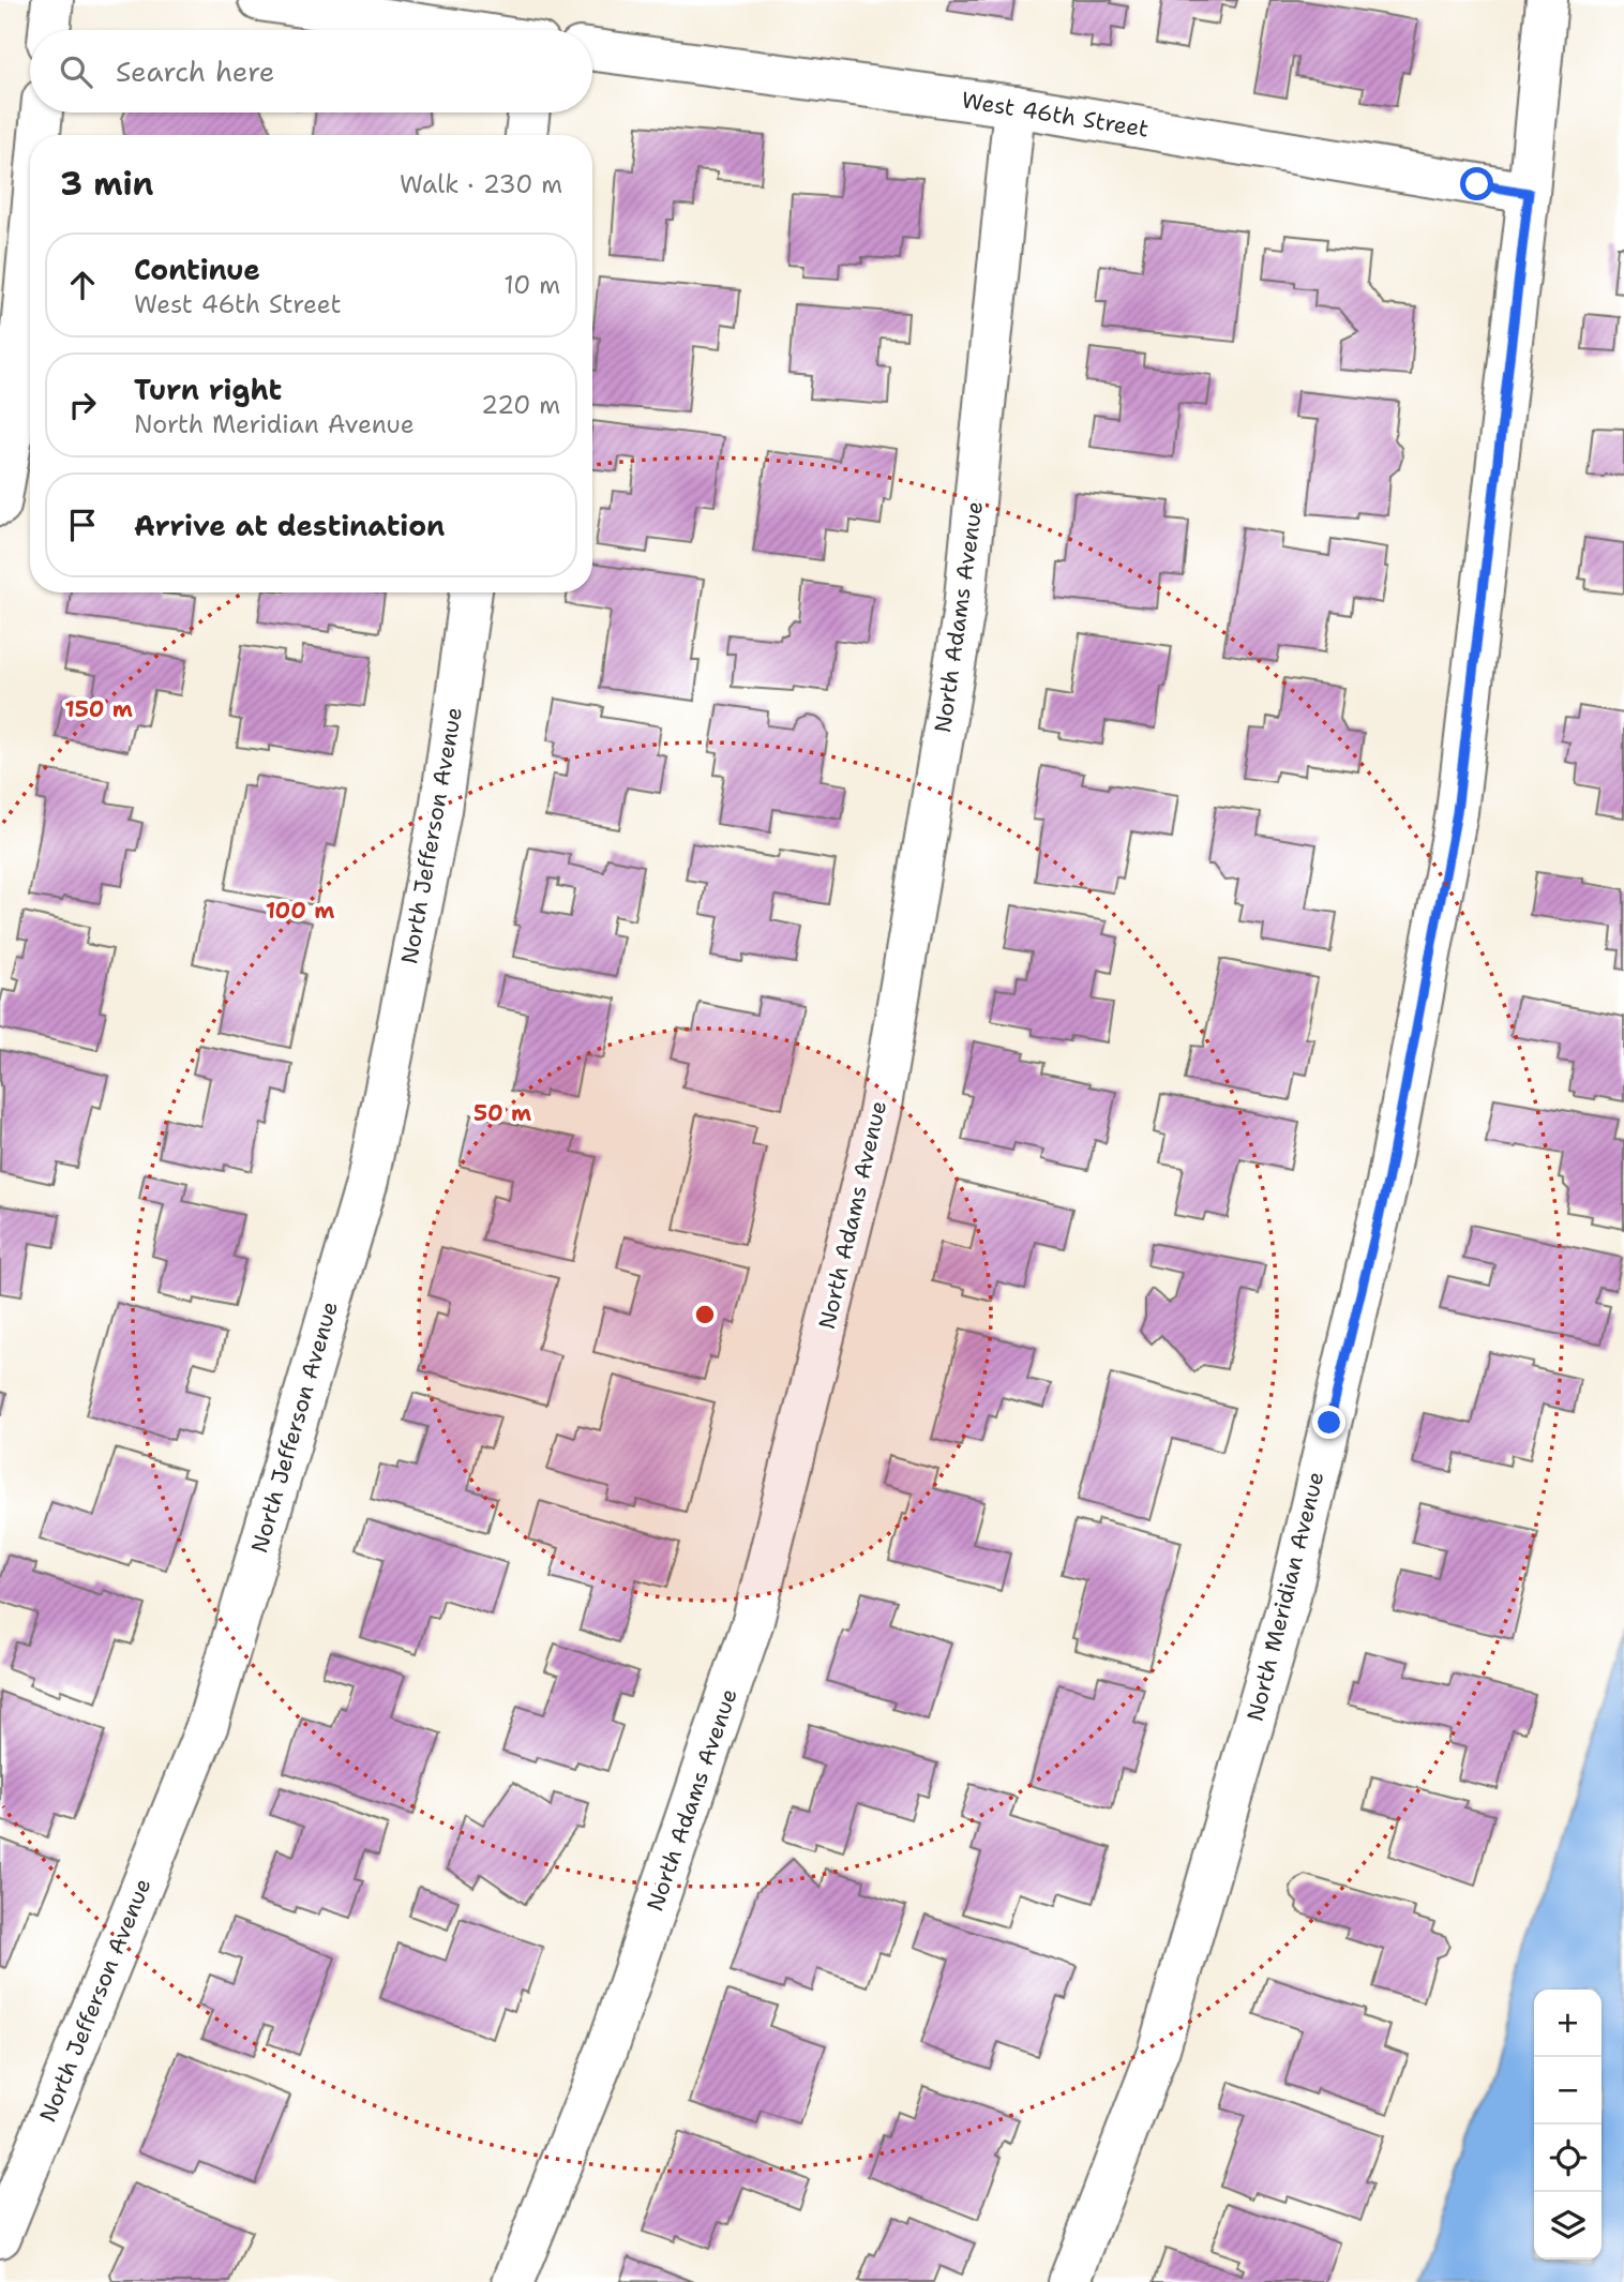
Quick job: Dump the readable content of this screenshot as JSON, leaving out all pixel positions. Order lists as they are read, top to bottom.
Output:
{
  "streets": {
    "street": [
      "West 46th Street",
      "North Adams Avenue",
      "North Jefferson Avenue",
      "North Meridian Avenue"
    ]
  },
  "crossings": [
    ["West 46th Street", "North Adams Avenue"],
    ["West 46th Street", "North Meridian Avenue"]
  ],
  "page": {
    "search": "Search here",
    "heading": ["3 min", "Walk · 230 m"],
    "list": [
      ["Continue", "West 46th Street", "10 m"],
      ["Turn right", "North Meridian Avenue", "220 m"],
      "Arrive at destination"
    ],
    "map_buttons": ["+", "−"]
  },
  "rings": ["150 m", "100 m", "50 m"]
}
